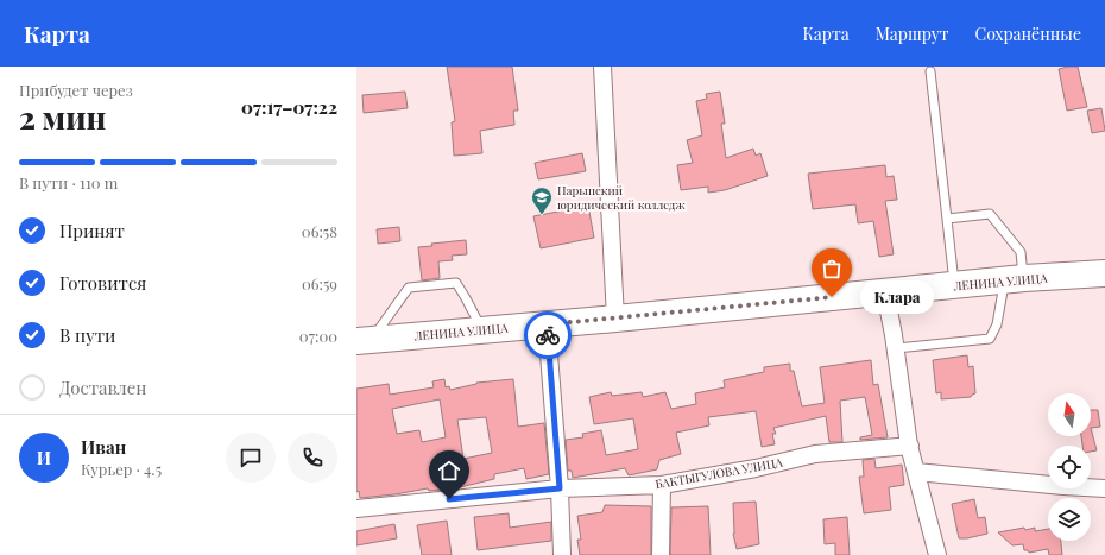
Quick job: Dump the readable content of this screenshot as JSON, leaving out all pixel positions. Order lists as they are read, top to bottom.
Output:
{
  "streets": {
    "main road": ["ЛЕНИНА УЛИЦА"],
    "street": ["БАКТЫГУЛОВА УЛИЦА"]
  },
  "places": {
    "school or university": ["Нарынский юридический колледж"],
    "other": ["Клара"]
  },
  "north": "top",
  "page": {
    "header": "Карта",
    "nav": ["Карта", "Маршрут", "Сохранённые"],
    "heading": ["2 мин", "Прибудет через", "07:17–07:22"],
    "panel": ["Иван", "Курьер · 4.5"],
    "bar": "В пути · 110 m",
    "list": [
      ["Принят", "06:58"],
      ["Готовится", "06:59"],
      ["В пути", "07:00"],
      "Доставлен"
    ],
    "bubble": "Клара",
    "round": "И"
  }
}
